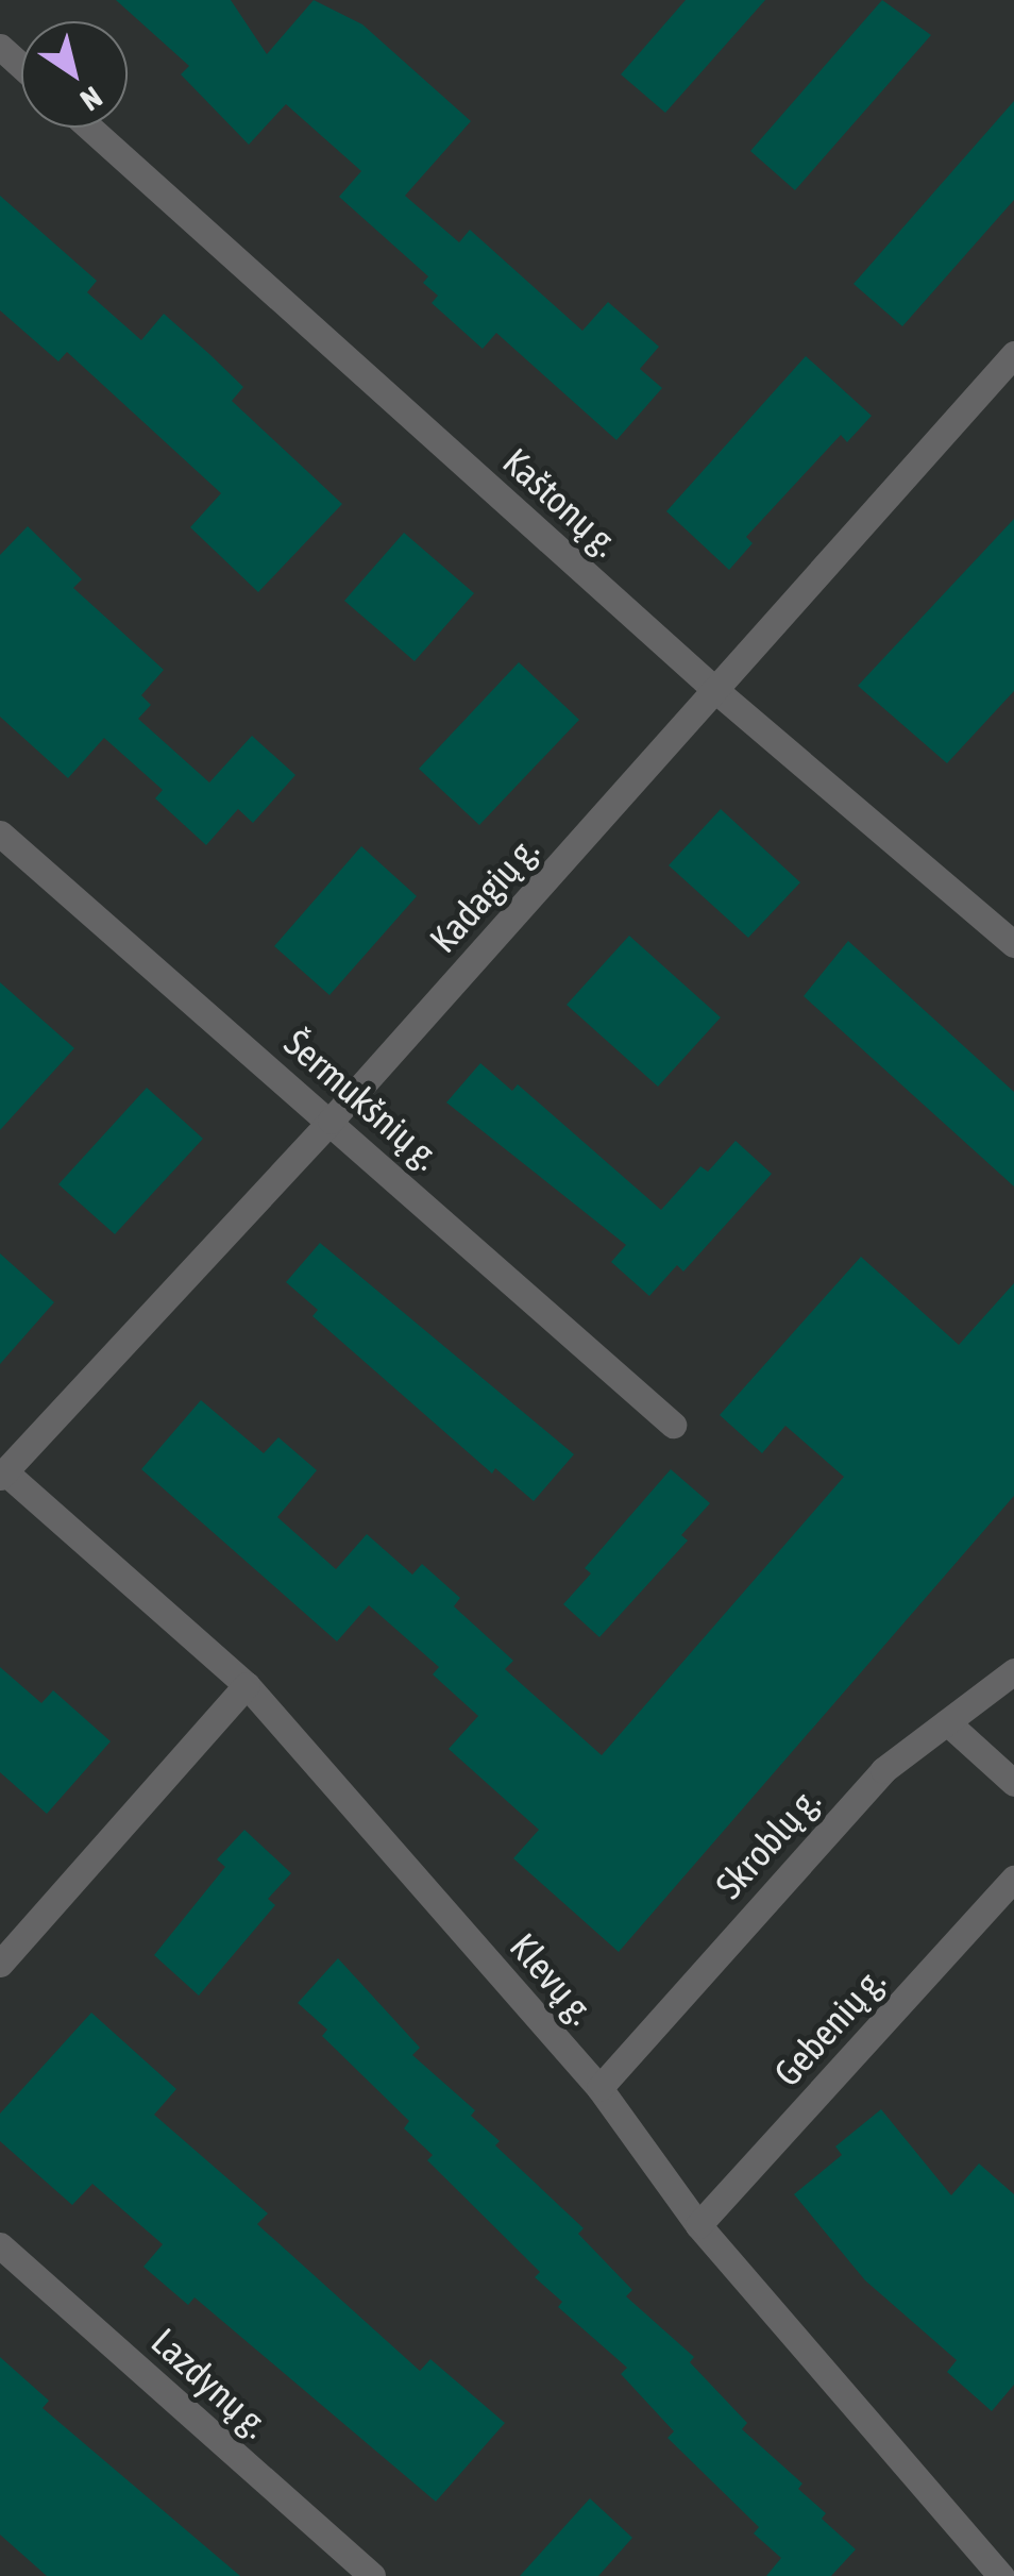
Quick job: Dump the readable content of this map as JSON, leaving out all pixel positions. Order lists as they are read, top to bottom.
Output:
{
  "streets": {
    "street": [
      "Kaštonų g.",
      "Kadagių g.",
      "Šermukšnių g.",
      "Skroblų g.",
      "Klevų g.",
      "Gebenių g.",
      "Lazdynų g."
    ]
  },
  "crossings": [
    ["Kaštonų g.", "Kadagių g."],
    ["Kadagių g.", "Šermukšnių g."],
    ["Kadagių g.", "Klevų g."],
    ["Skroblų g.", "Klevų g."],
    ["Klevų g.", "Gebenių g."]
  ],
  "north": "bottom right"
}
